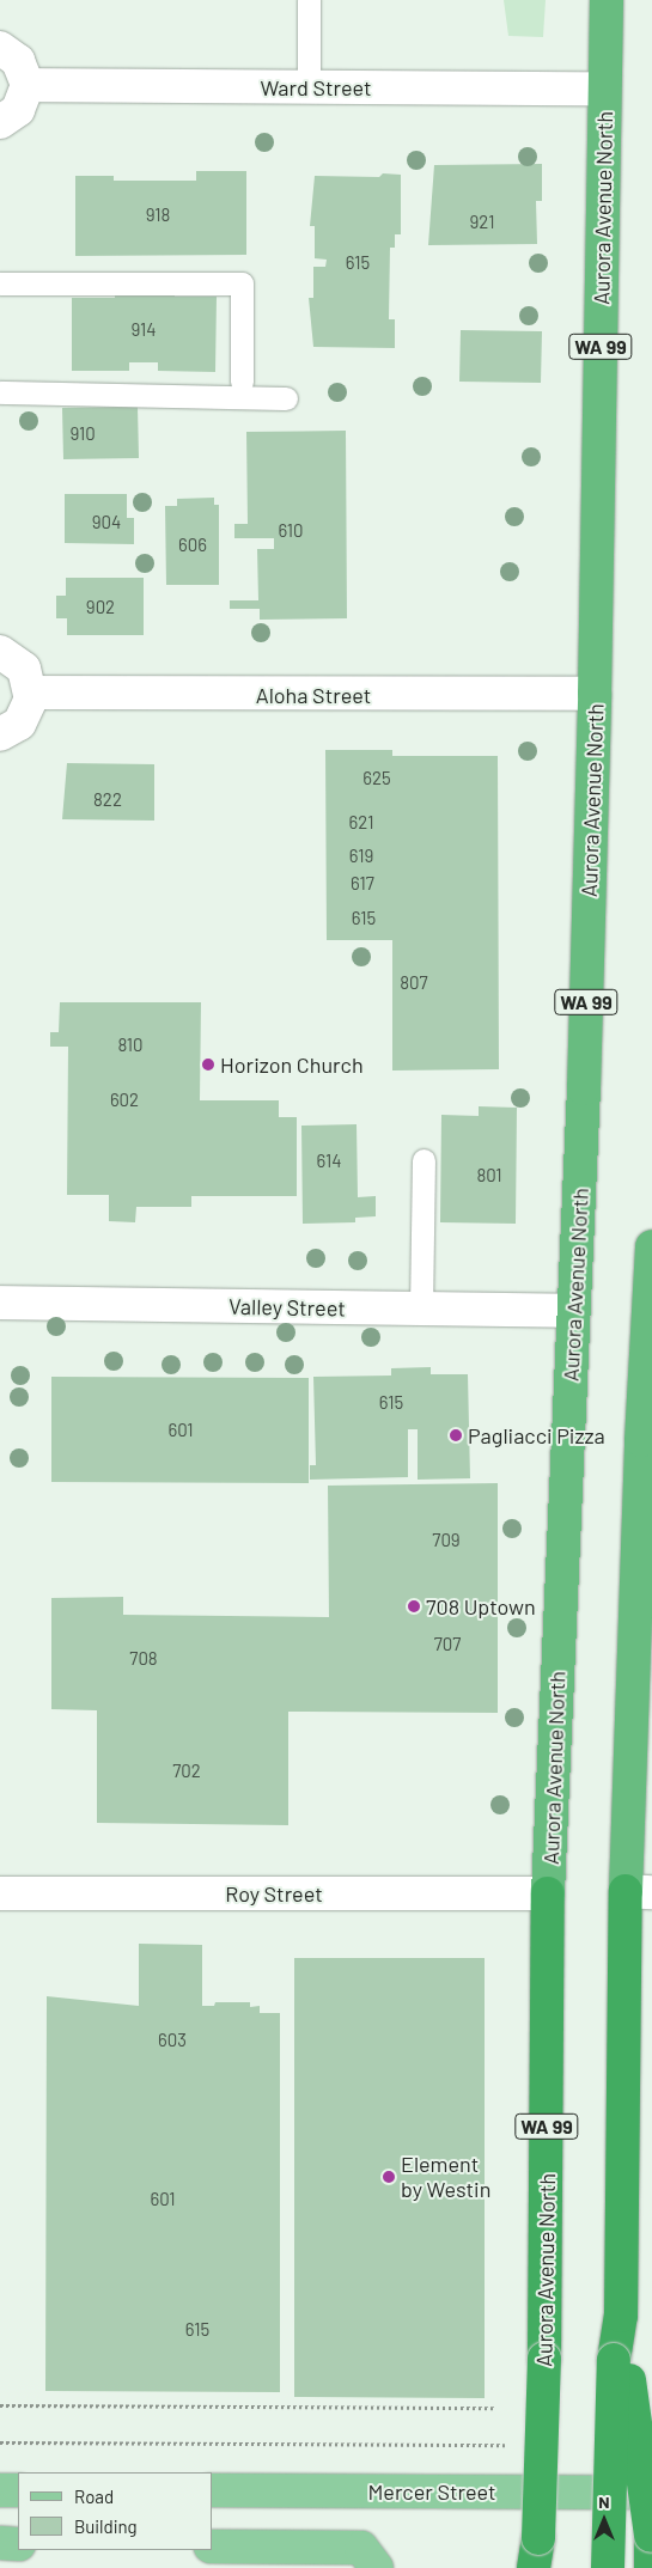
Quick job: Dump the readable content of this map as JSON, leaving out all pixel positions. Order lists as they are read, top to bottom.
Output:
{
  "streets": {
    "highway": ["Aurora Avenue North", "WA 99"],
    "main road": ["Mercer Street"],
    "street": [
      "Ward Street",
      "Aloha Street",
      "Valley Street",
      "Roy Street"
    ]
  },
  "crossings": [
    ["Ward Street", "Aurora Avenue North"],
    ["Aurora Avenue North", "Aloha Street"],
    ["Aurora Avenue North", "Valley Street"],
    ["Aurora Avenue North", "Roy Street"]
  ],
  "places": [
    "Horizon Church",
    "Pagliacci Pizza",
    "708 Uptown",
    "Element by Westin"
  ],
  "house_numbers": [
    "918",
    "921",
    "615",
    "914",
    "910",
    "904",
    "610",
    "606",
    "902",
    "625",
    "822",
    "621",
    "619",
    "617",
    "615",
    "807",
    "810",
    "602",
    "614",
    "801",
    "615",
    "601",
    "709",
    "707",
    "708",
    "702",
    "603",
    "601",
    "615"
  ],
  "legend": ["Road", "Building"],
  "north": "top"
}
